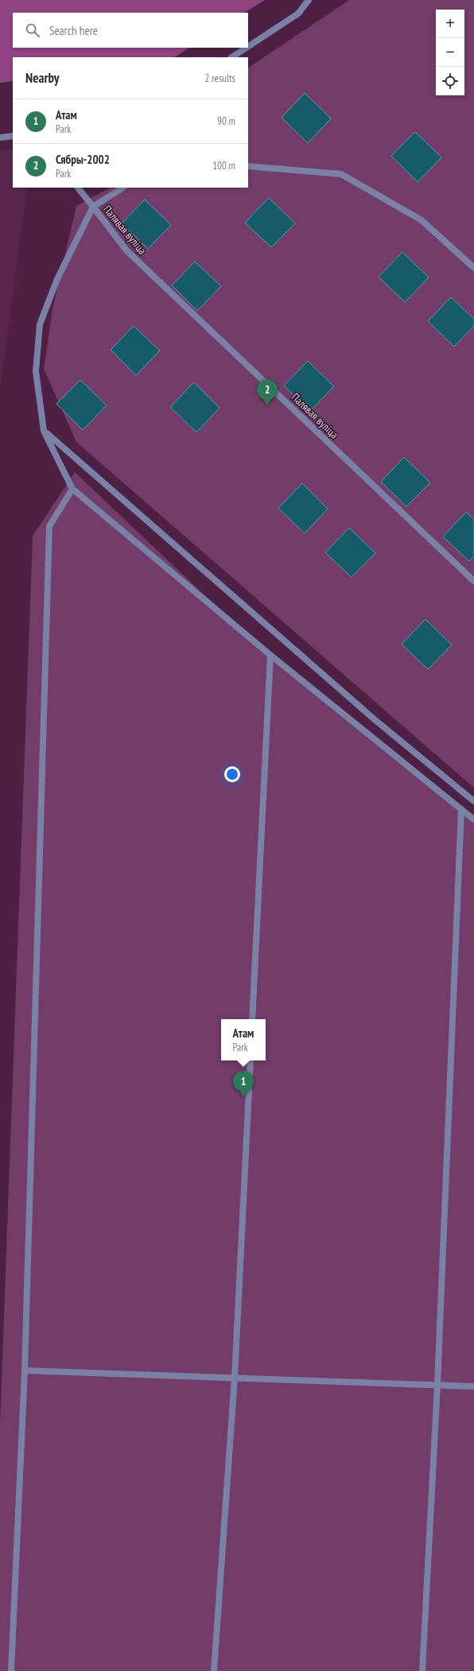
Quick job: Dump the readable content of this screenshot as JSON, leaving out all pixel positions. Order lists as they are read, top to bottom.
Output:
{
  "streets": {
    "street": ["Палявая вуліца"]
  },
  "page": {
    "map_buttons": ["+", "−"],
    "search": "Search here",
    "heading": ["Nearby", "2 results"],
    "list": [
      {
        "mark": "1",
        "name": "Атам",
        "note": "Park",
        "value": "90 m"
      },
      {
        "mark": "2",
        "name": "Сябры-2002",
        "note": "Park",
        "value": "100 m"
      }
    ],
    "pins": ["2", "1"],
    "popup": ["Атам", "Park"]
  }
}
